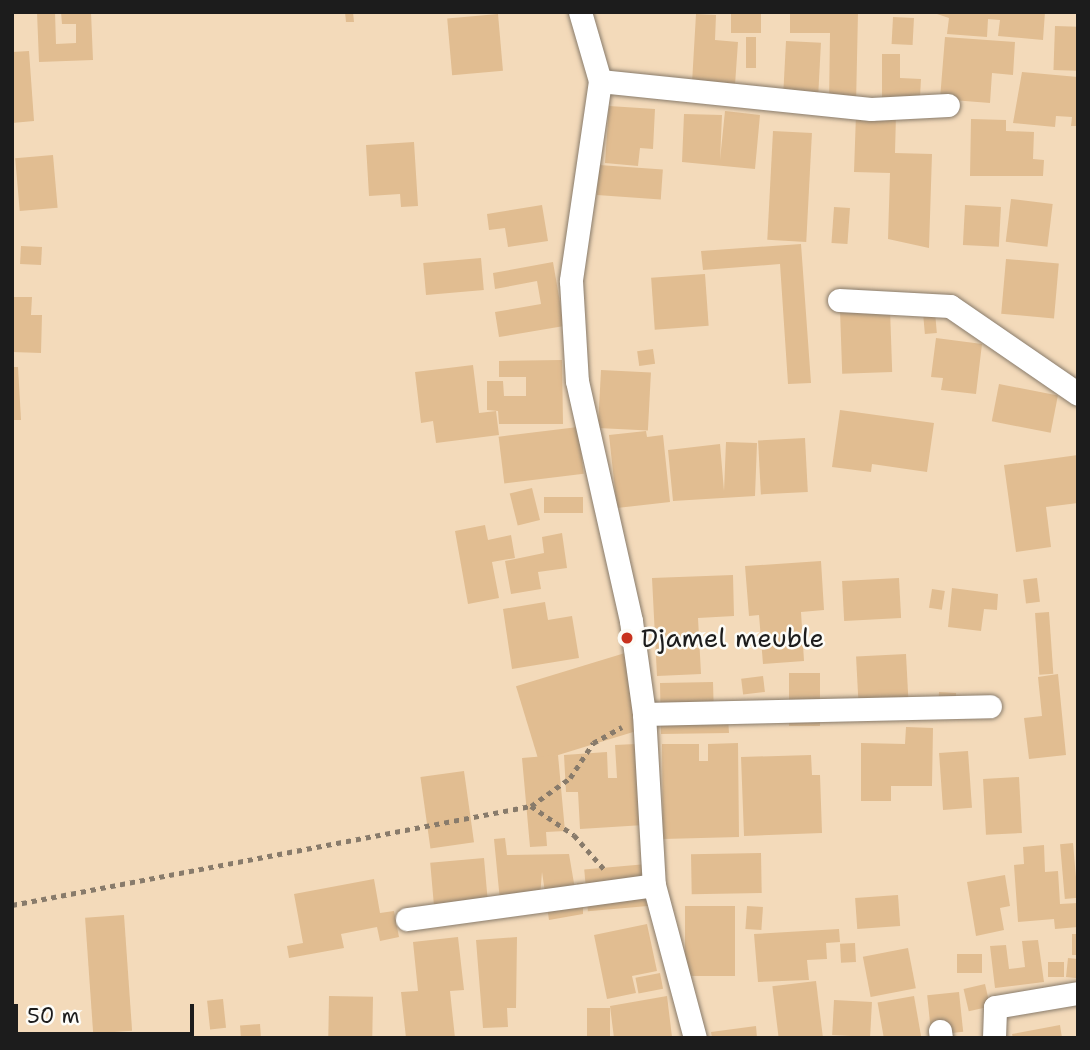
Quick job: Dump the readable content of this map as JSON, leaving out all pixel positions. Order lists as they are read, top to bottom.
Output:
{
  "places": ["Djamel meuble"],
  "scale_bar": "50 m"
}
